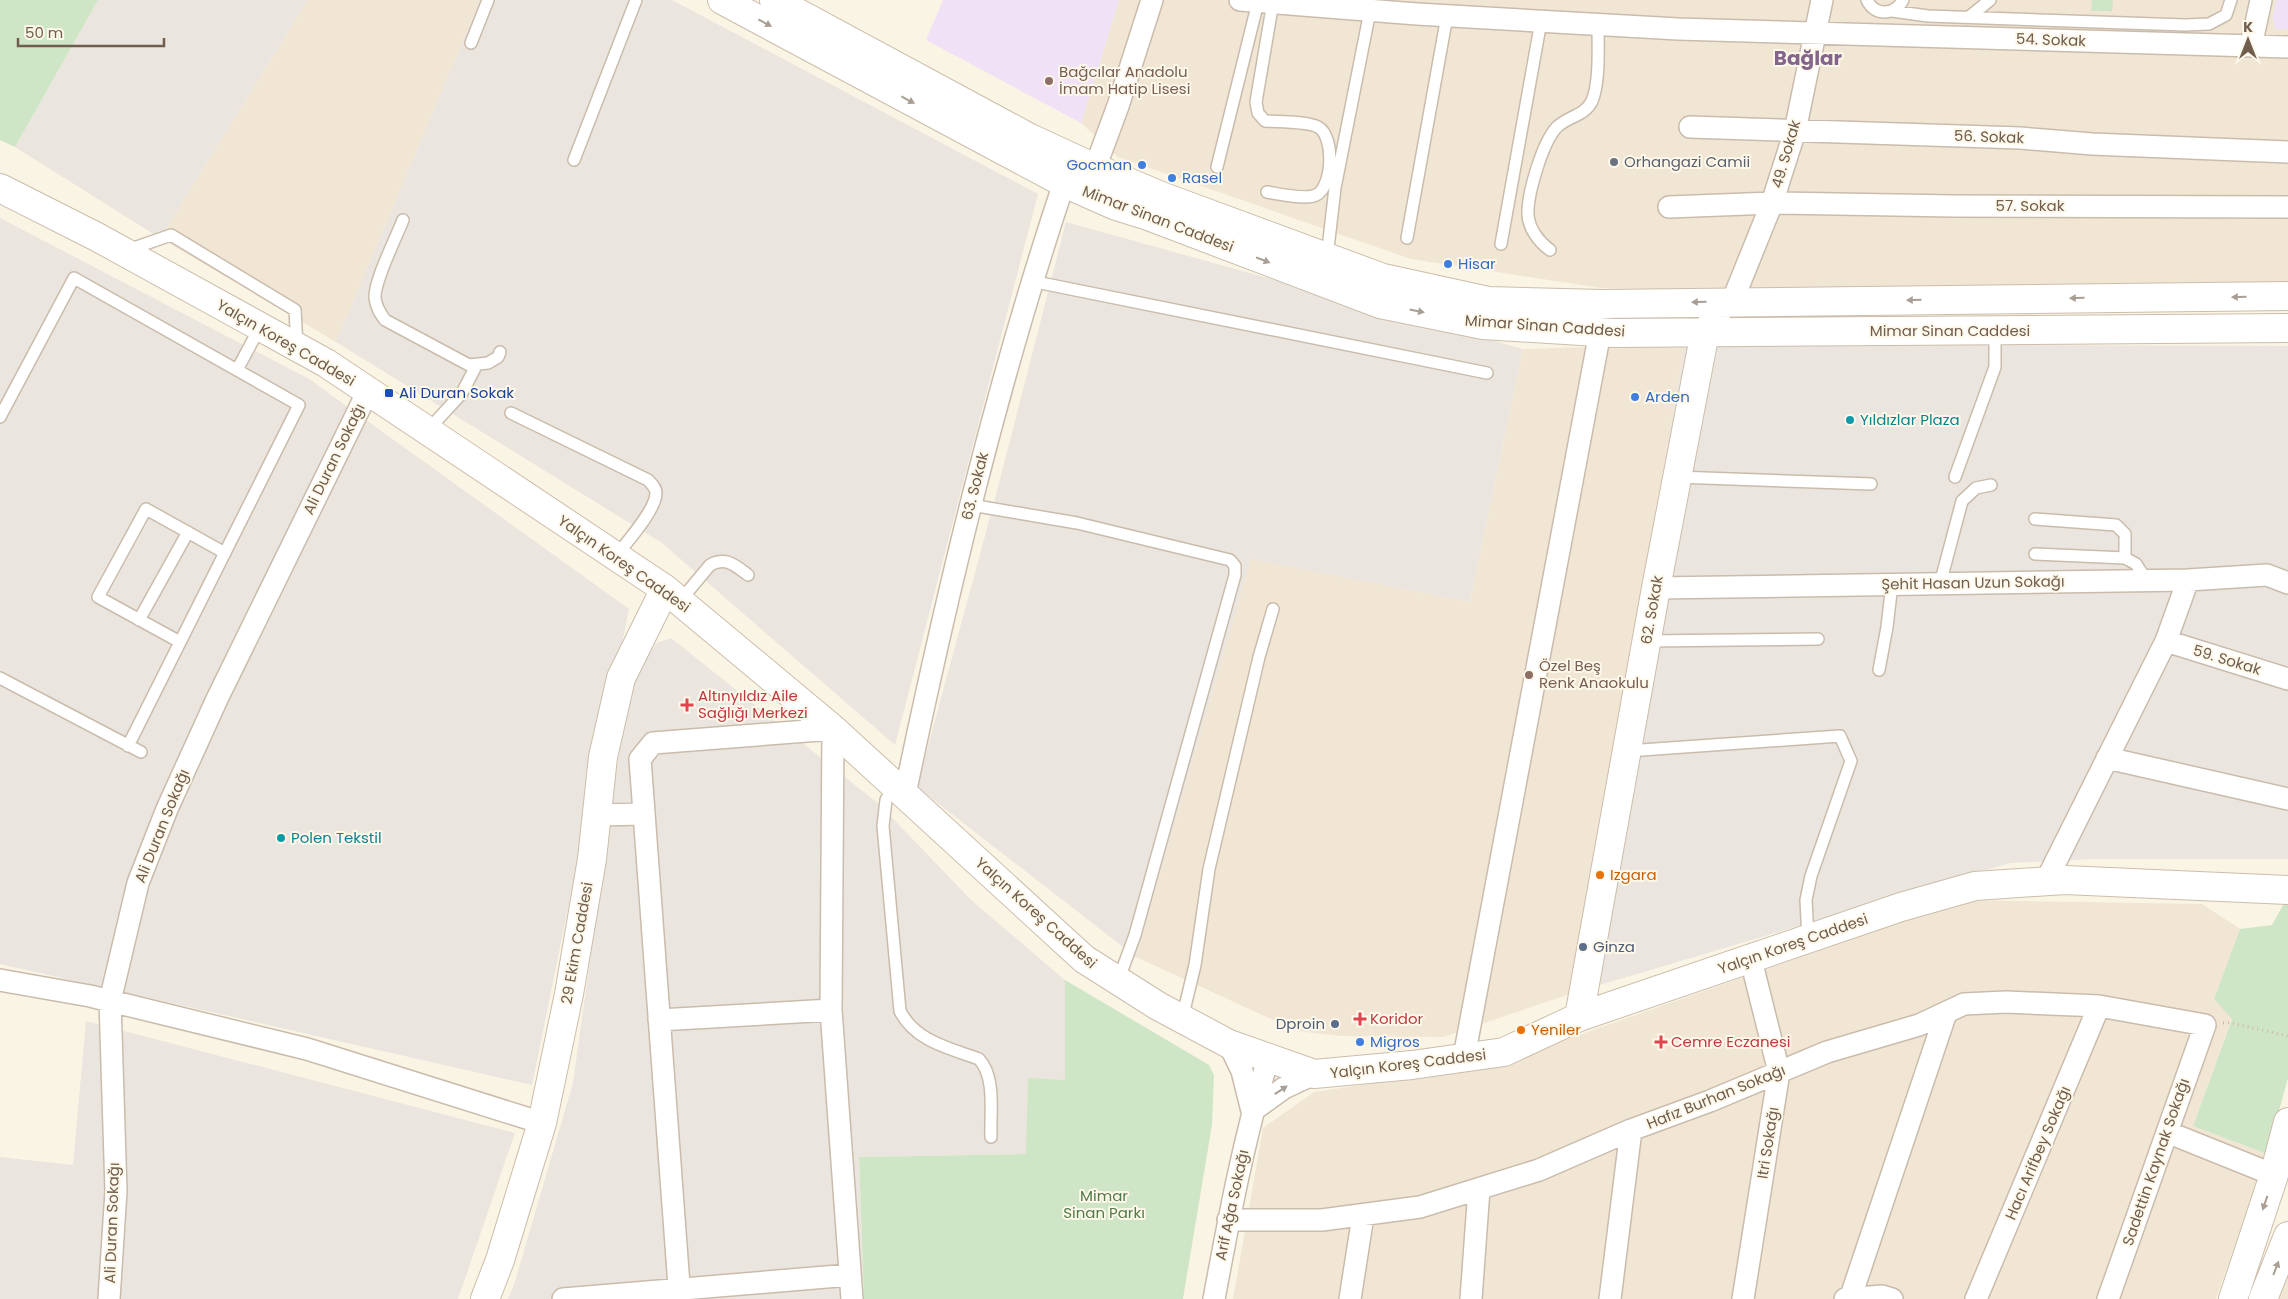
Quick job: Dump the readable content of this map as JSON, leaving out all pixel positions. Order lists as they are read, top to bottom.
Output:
{
  "streets": {
    "street": [
      "54. Sokak",
      "56. Sokak",
      "49. Sokak",
      "57. Sokak",
      "Mimar Sinan Caddesi",
      "Yalçın Koreş Caddesi",
      "Ali Duran Sokağı",
      "63. Sokak",
      "Şehit Hasan Uzun Sokağı",
      "62. Sokak",
      "59. Sokak",
      "29 Ekim Caddesi",
      "Hafız Burhan Sokağı",
      "Itri Sokağı",
      "Hacı Arifbey Sokağı",
      "Sadettin Kaynak Sokağı",
      "Arif Ağa Sokağı"
    ]
  },
  "crossings": [
    ["54. Sokak", "49. Sokak"],
    ["56. Sokak", "49. Sokak"],
    ["49. Sokak", "57. Sokak"],
    ["49. Sokak", "Mimar Sinan Caddesi"],
    ["Mimar Sinan Caddesi", "63. Sokak"],
    ["Mimar Sinan Caddesi", "62. Sokak"],
    ["Yalçın Koreş Caddesi", "Ali Duran Sokağı"],
    ["Yalçın Koreş Caddesi", "63. Sokak"],
    ["Yalçın Koreş Caddesi", "62. Sokak"],
    ["Yalçın Koreş Caddesi", "29 Ekim Caddesi"],
    ["Yalçın Koreş Caddesi", "Itri Sokağı"],
    ["Yalçın Koreş Caddesi", "Arif Ağa Sokağı"],
    ["Şehit Hasan Uzun Sokağı", "62. Sokak"],
    ["Hafız Burhan Sokağı", "Itri Sokağı"],
    ["Hafız Burhan Sokağı", "Hacı Arifbey Sokağı"],
    ["Hafız Burhan Sokağı", "Sadettin Kaynak Sokağı"],
    ["Hafız Burhan Sokağı", "Arif Ağa Sokağı"]
  ],
  "districts": ["Bağlar"],
  "parks": ["Mimar Sinan Parkı"],
  "places": {
    "other": [
      "Bağcılar Anadolu İmam Hatip Lisesi",
      "Orhangazi Camii",
      "Gocman",
      "Rasel",
      "Hisar",
      "Arden",
      "Yıldızlar Plaza",
      "Özel Beş Renk Anaokulu",
      "Polen Tekstil",
      "Izgara",
      "Ginza",
      "Dproin",
      "Yeniler",
      "Migros"
    ],
    "transit": ["Ali Duran Sokak"],
    "health": ["Altınyıldız Aile Sağlığı Merkezi", "Koridor", "Cemre Eczanesi"]
  },
  "scale_bar": "50 m",
  "north": "top"
}
